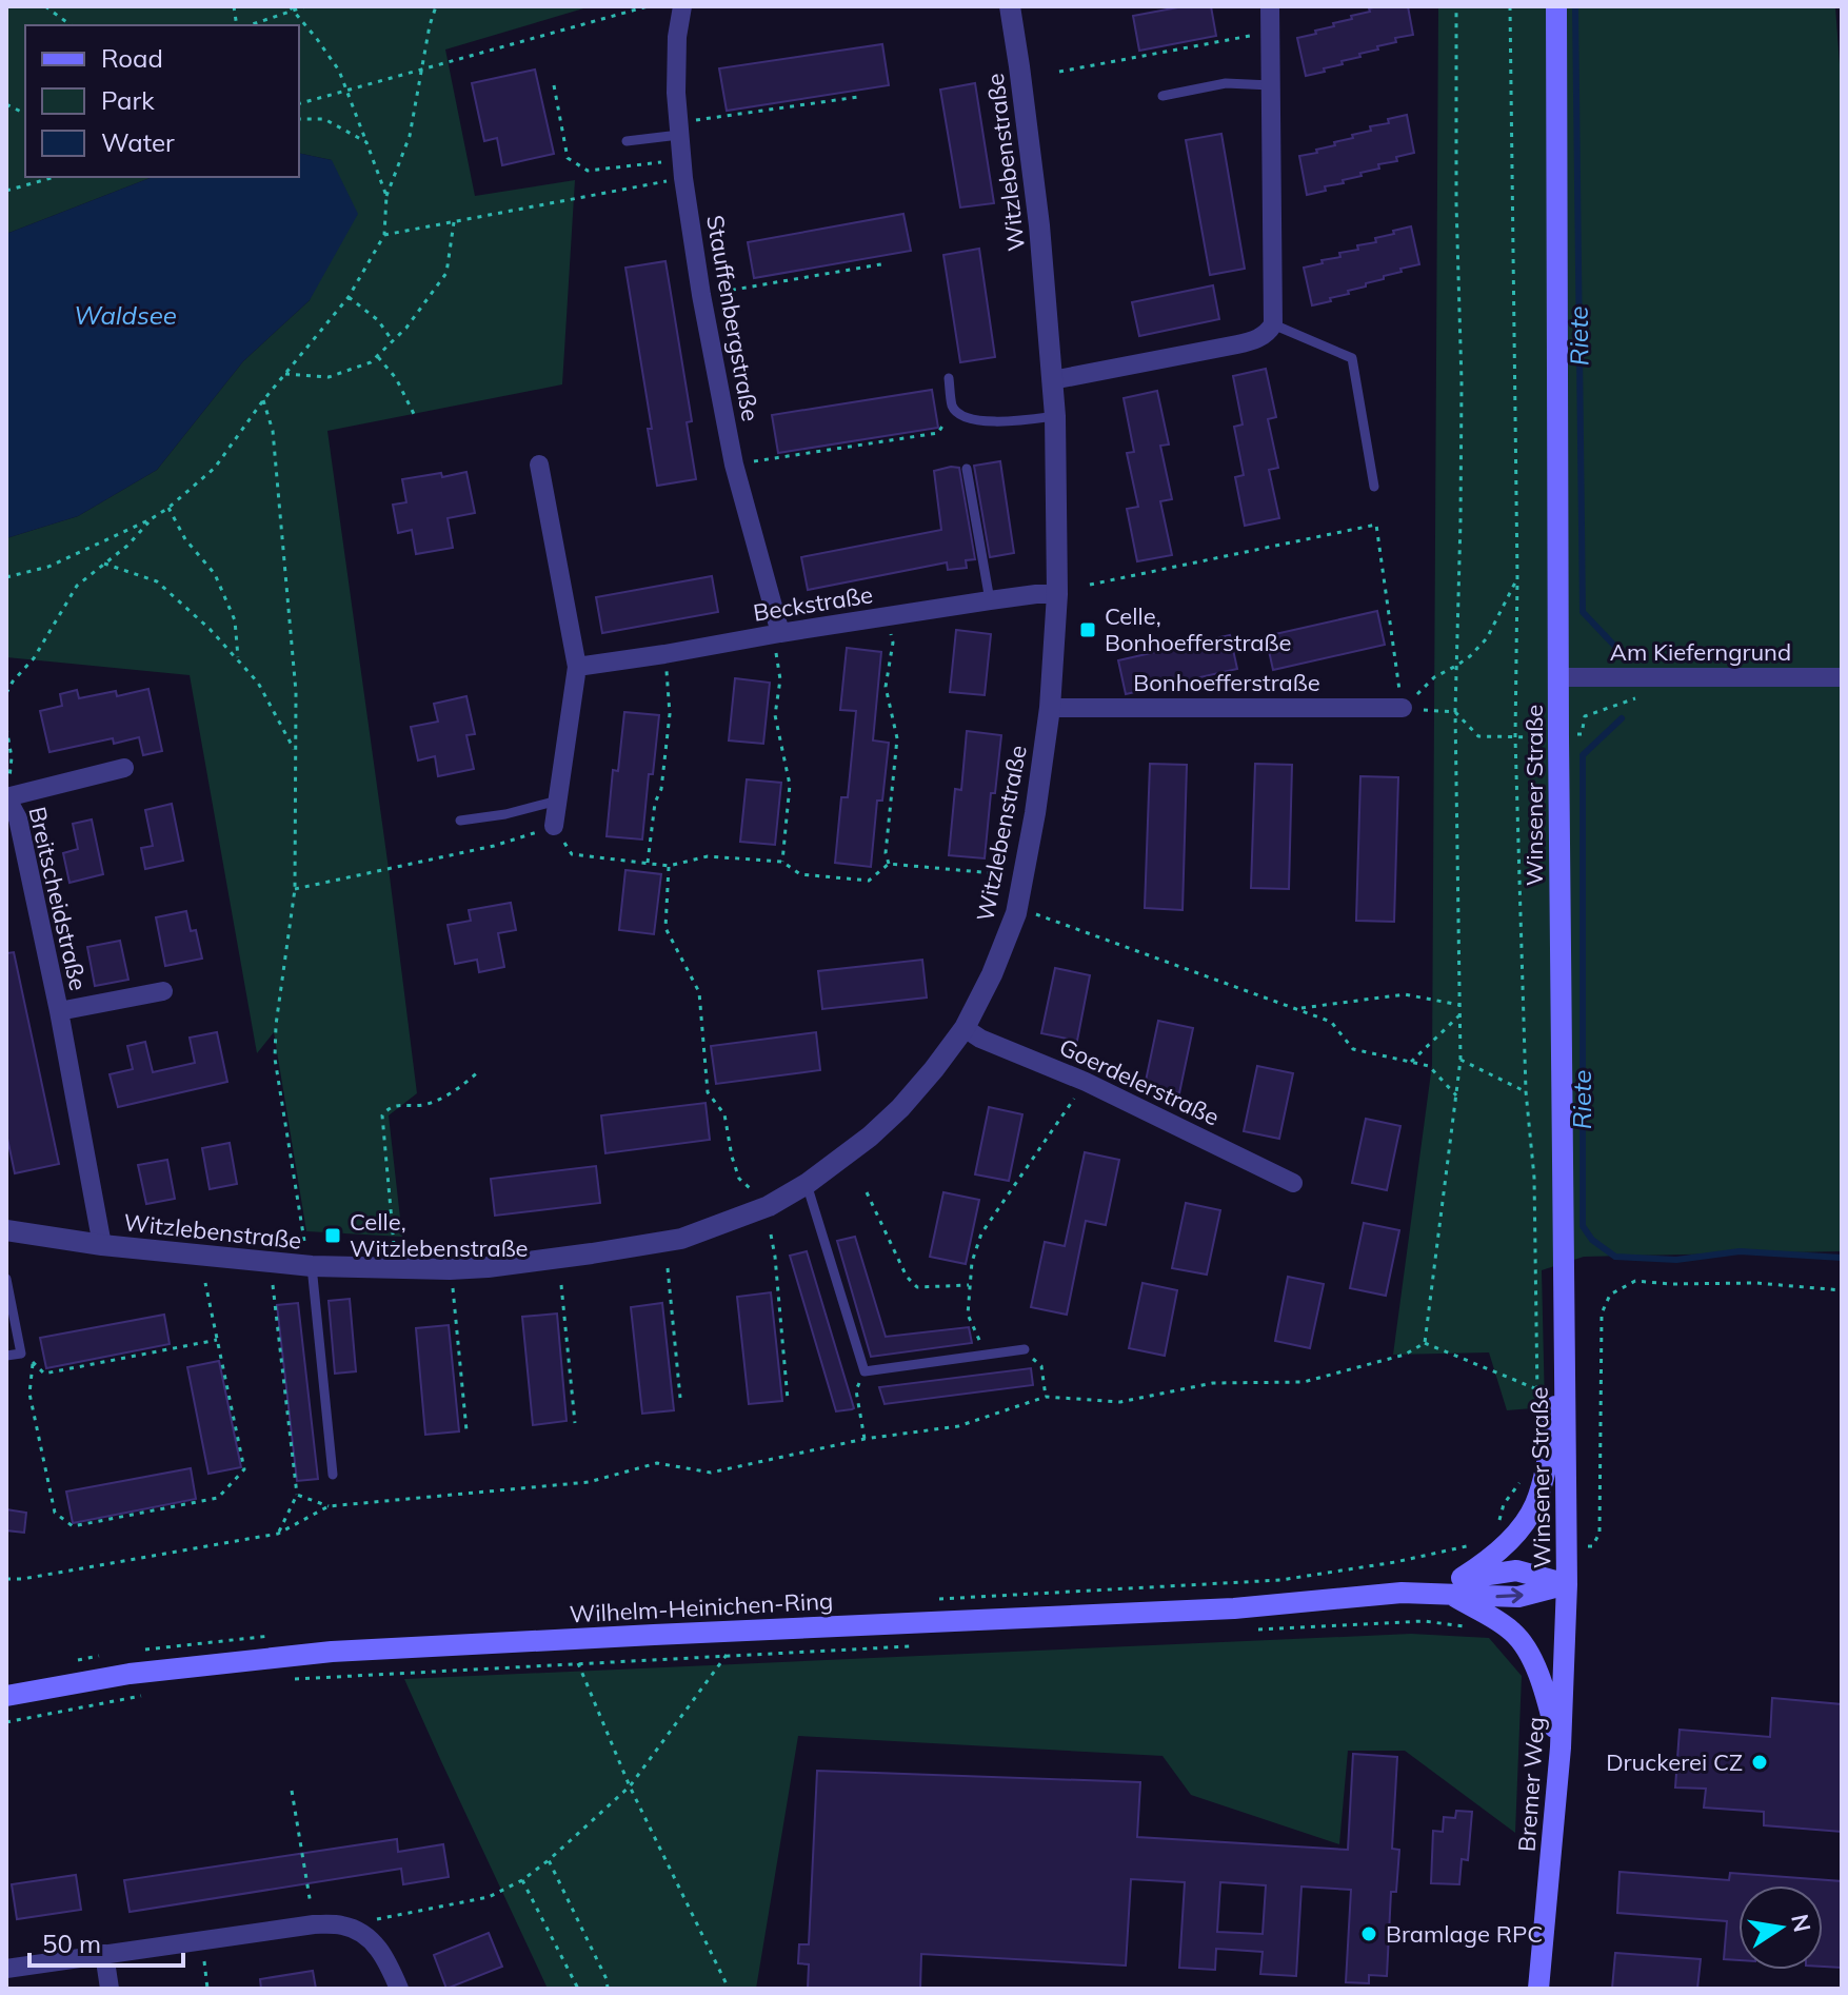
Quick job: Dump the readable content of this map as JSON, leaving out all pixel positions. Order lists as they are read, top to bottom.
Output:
{
  "streets": {
    "main road": ["Winsener Straße", "Wilhelm-Heinichen-Ring", "Bremer Weg"],
    "street": [
      "Witzlebenstraße",
      "Stauffenbergstraße",
      "Beckstraße",
      "Am Kieferngrund",
      "Bonhoefferstraße",
      "Breitscheidstraße",
      "Goerdelerstraße"
    ]
  },
  "crossings": [
    ["Witzlebenstraße", "Beckstraße"],
    ["Witzlebenstraße", "Bonhoefferstraße"],
    ["Witzlebenstraße", "Breitscheidstraße"],
    ["Witzlebenstraße", "Goerdelerstraße"],
    ["Stauffenbergstraße", "Beckstraße"],
    ["Am Kieferngrund", "Winsener Straße"],
    ["Winsener Straße", "Wilhelm-Heinichen-Ring"],
    ["Winsener Straße", "Bremer Weg"],
    ["Wilhelm-Heinichen-Ring", "Bremer Weg"]
  ],
  "water": ["Waldsee", "Riete"],
  "places": {
    "transit": ["Celle, Bonhoefferstraße", "Celle, Witzlebenstraße"],
    "other": ["Druckerei CZ", "Bramlage RPC"]
  },
  "legend": ["Road", "Park", "Water"],
  "scale_bar": "50 m",
  "north": "right"
}
